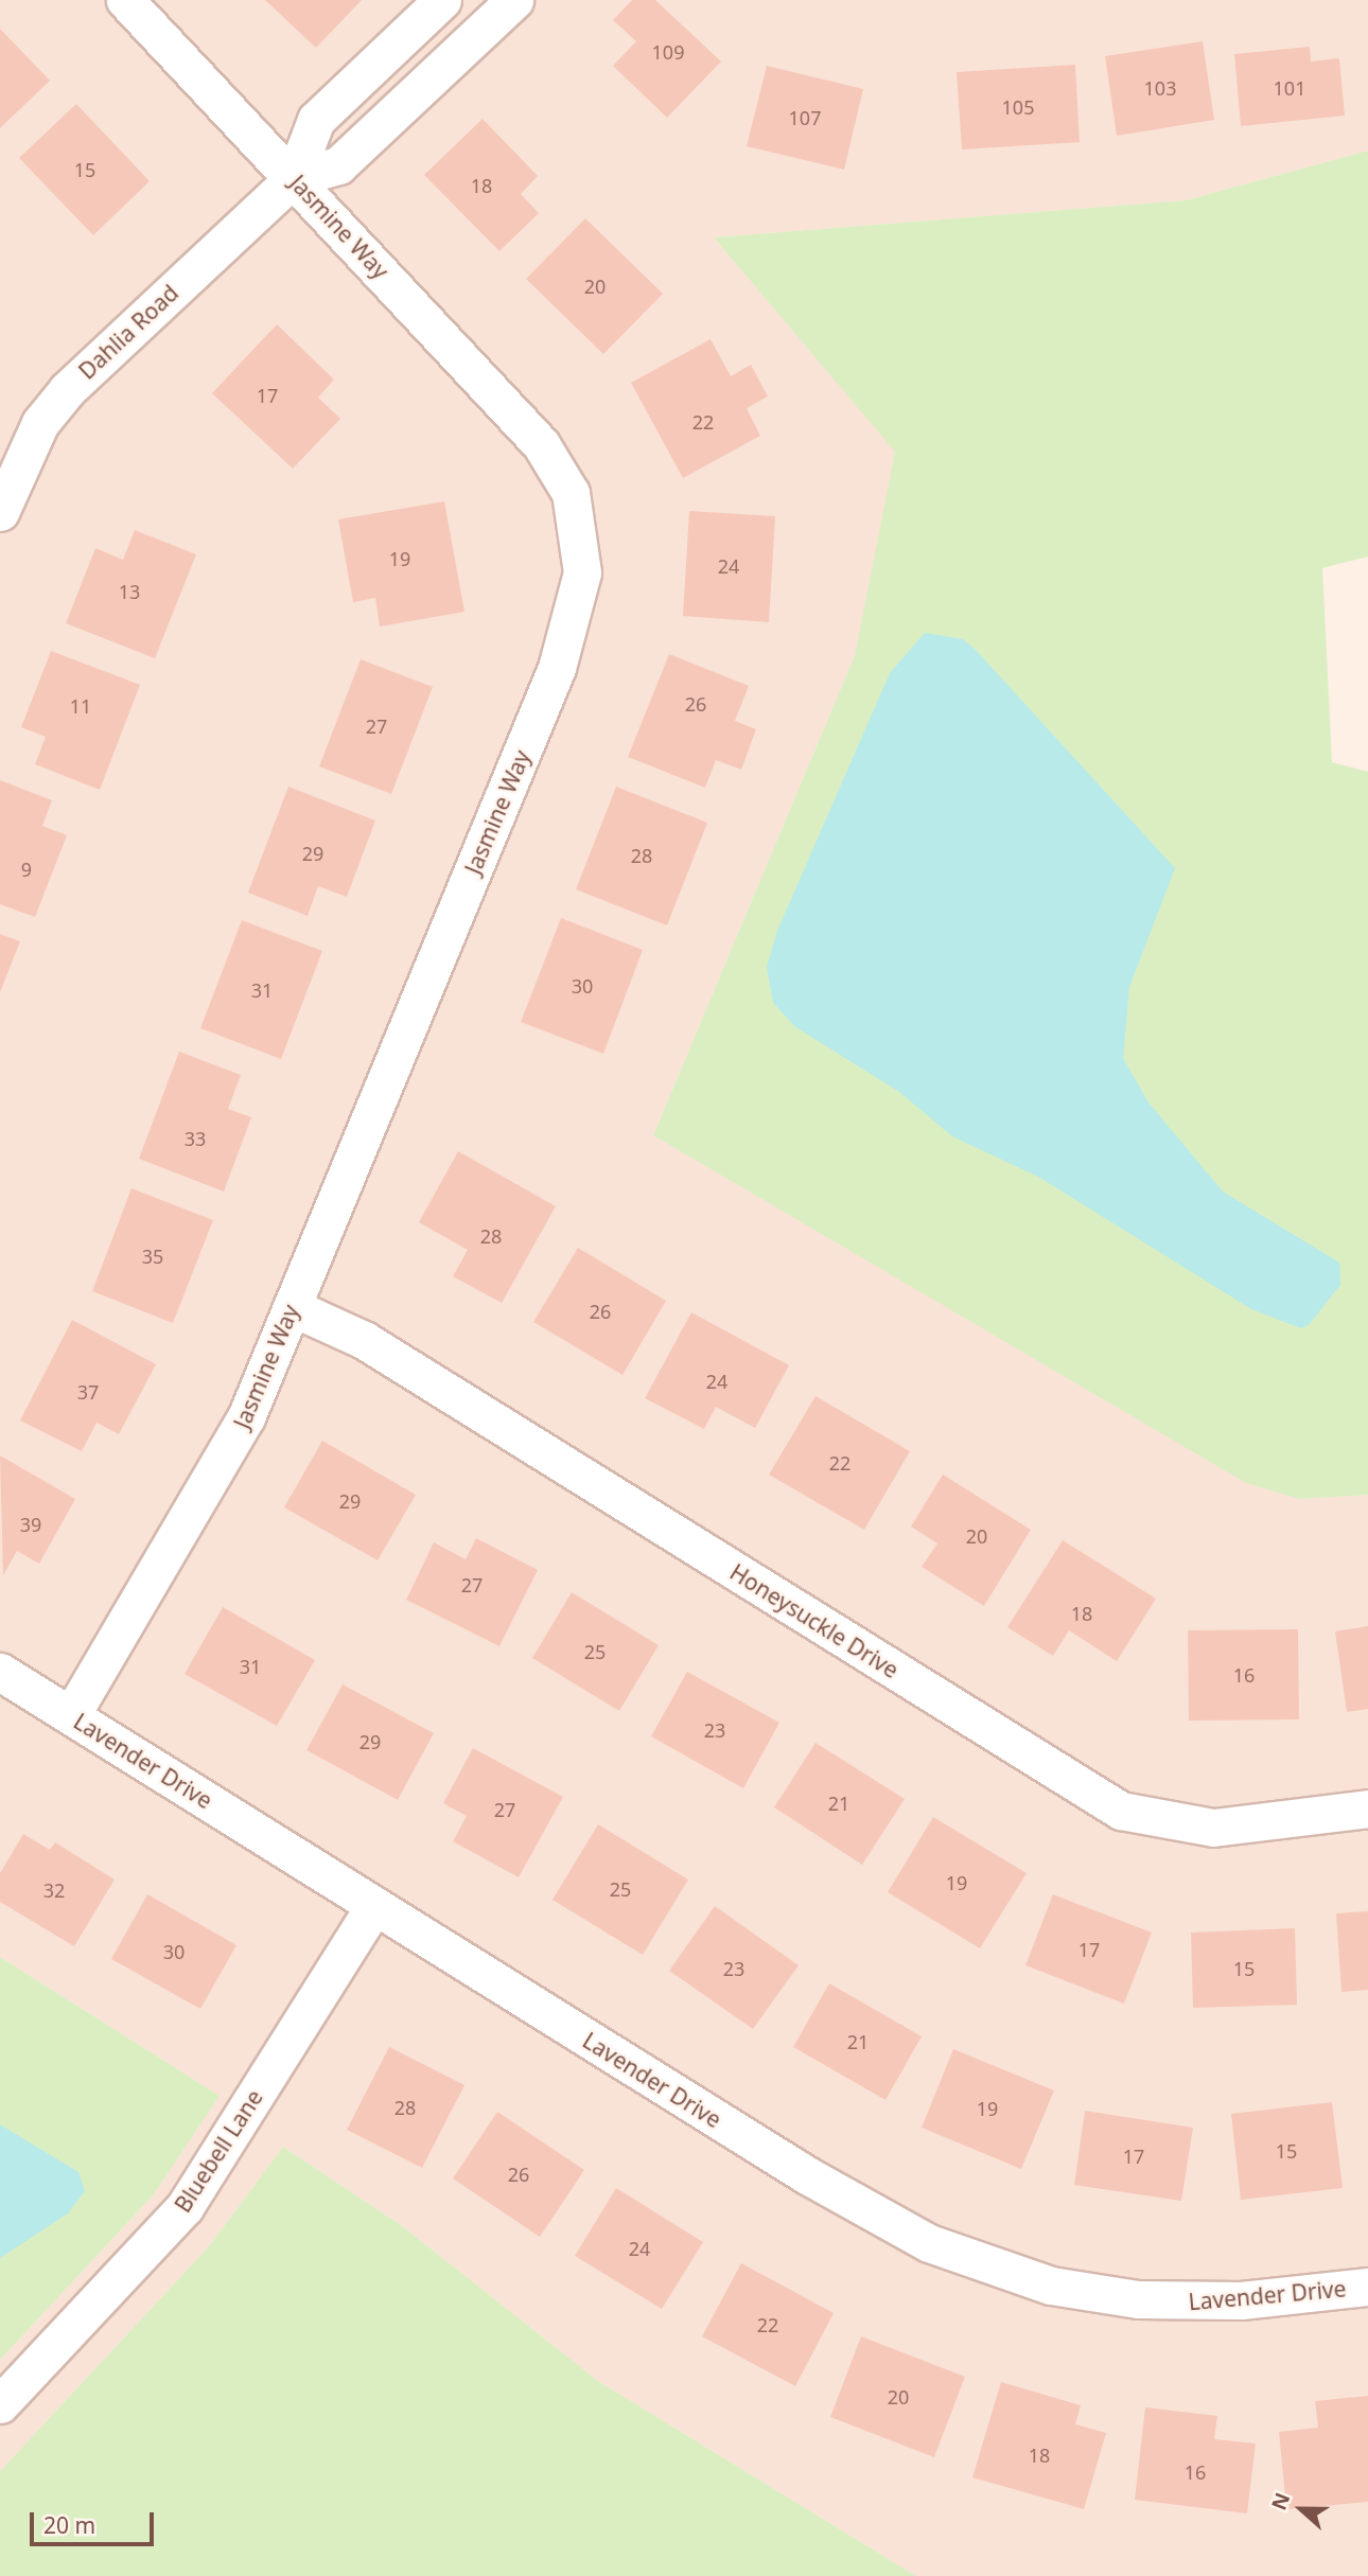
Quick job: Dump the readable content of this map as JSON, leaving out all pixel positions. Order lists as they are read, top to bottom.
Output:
{
  "streets": {
    "street": [
      "Jasmine Way",
      "Dahlia Road",
      "Honeysuckle Drive",
      "Lavender Drive",
      "Bluebell Lane"
    ]
  },
  "crossings": [
    ["Jasmine Way", "Dahlia Road"],
    ["Jasmine Way", "Honeysuckle Drive"],
    ["Jasmine Way", "Lavender Drive"],
    ["Lavender Drive", "Bluebell Lane"]
  ],
  "house_numbers": [
    "109",
    "103",
    "101",
    "105",
    "107",
    "15",
    "18",
    "20",
    "17",
    "22",
    "19",
    "24",
    "13",
    "26",
    "11",
    "27",
    "29",
    "28",
    "9",
    "30",
    "31",
    "33",
    "28",
    "35",
    "26",
    "24",
    "37",
    "22",
    "29",
    "39",
    "20",
    "27",
    "18",
    "25",
    "31",
    "16",
    "23",
    "29",
    "21",
    "27",
    "19",
    "25",
    "32",
    "17",
    "30",
    "23",
    "15",
    "21",
    "28",
    "19",
    "15",
    "17",
    "26",
    "24",
    "22",
    "20",
    "18",
    "16"
  ],
  "scale_bar": "20 m",
  "north": "left"
}
